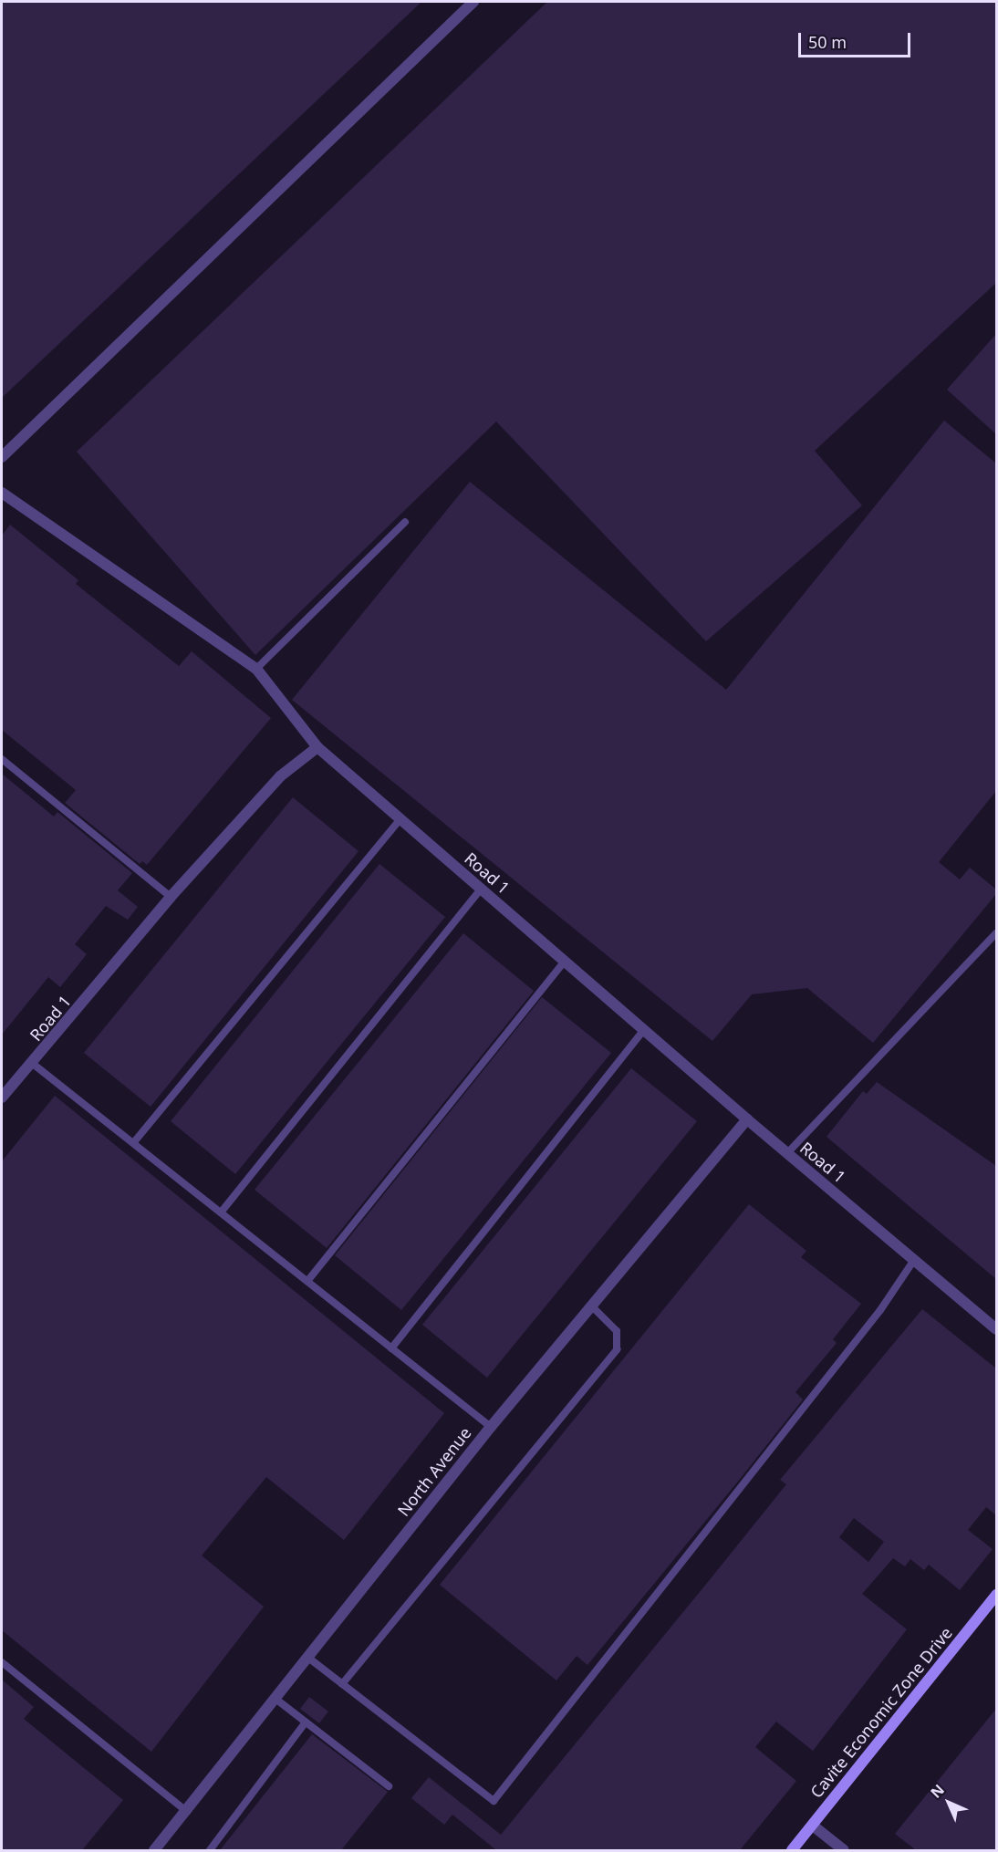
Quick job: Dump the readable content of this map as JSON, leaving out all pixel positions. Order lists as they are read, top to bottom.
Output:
{
  "streets": {
    "street": ["Road 1", "North Avenue", "Cavite Economic Zone Drive"]
  },
  "crossings": [
    ["Road 1", "North Avenue"]
  ],
  "scale_bar": "50 m",
  "north": "top left"
}
